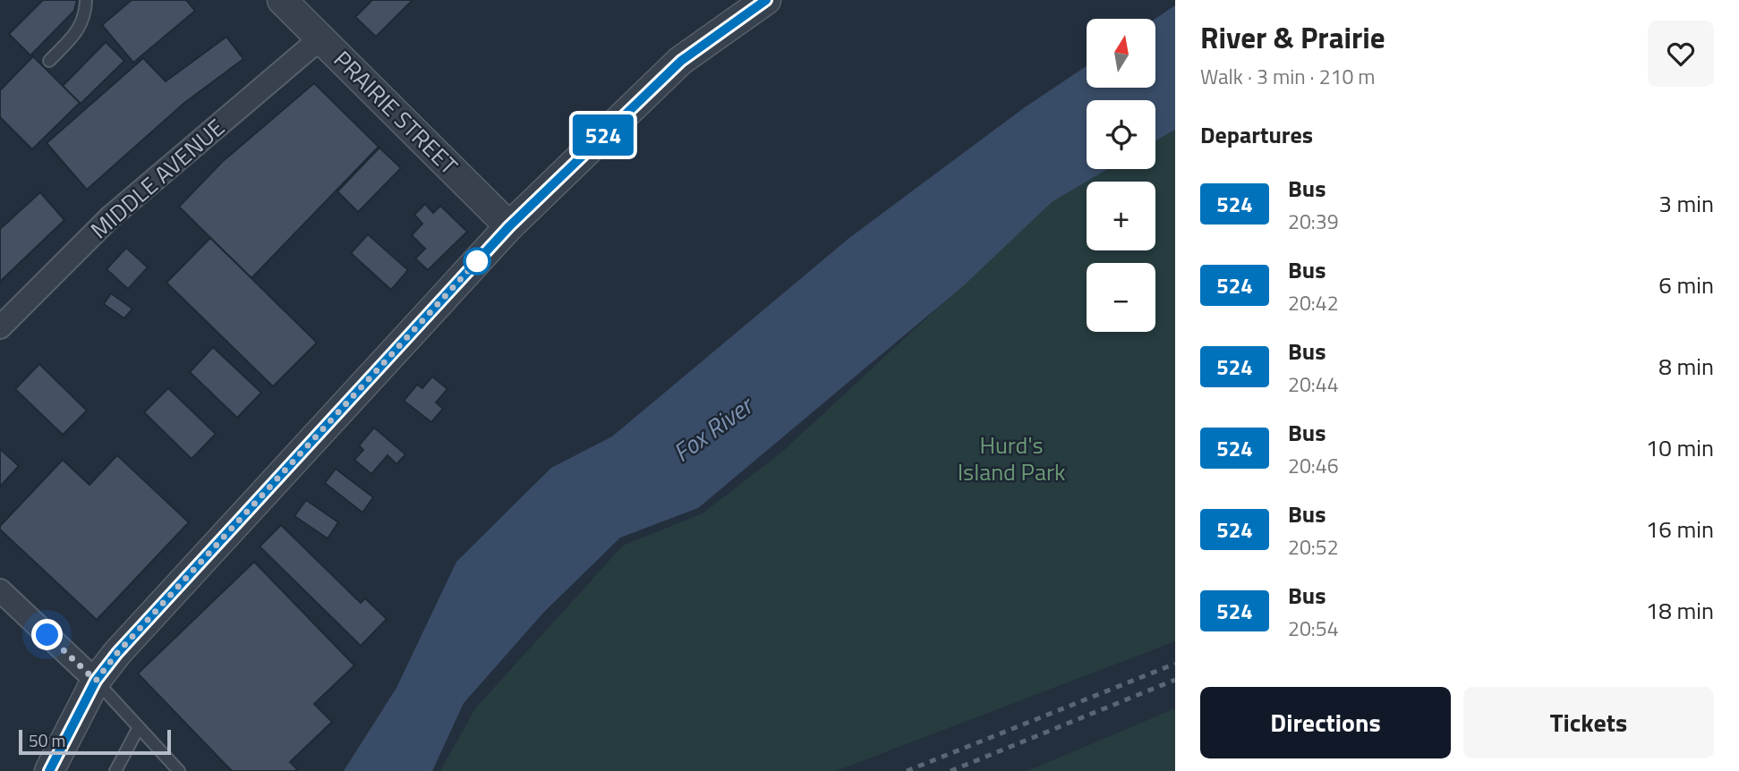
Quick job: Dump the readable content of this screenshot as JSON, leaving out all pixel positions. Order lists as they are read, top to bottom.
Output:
{
  "streets": {
    "street": ["PRAIRIE STREET", "MIDDLE AVENUE"]
  },
  "crossings": [
    ["PRAIRIE STREET", "MIDDLE AVENUE"]
  ],
  "water": ["Fox River"],
  "parks": ["Hurd's Island Park"],
  "lines": ["bus line 524"],
  "scale_bar": "50 m",
  "north": "top",
  "page": {
    "on_map": "524",
    "heading": [
      ["River & Prairie", "Walk · 3 min · 210 m"],
      "Departures"
    ],
    "map_buttons": ["+", "−"],
    "list": [
      {
        "mark": "524",
        "name": "Bus",
        "note": "20:39",
        "value": "3 min"
      },
      {
        "mark": "524",
        "name": "Bus",
        "note": "20:42",
        "value": "6 min"
      },
      {
        "mark": "524",
        "name": "Bus",
        "note": "20:44",
        "value": "8 min"
      },
      {
        "mark": "524",
        "name": "Bus",
        "note": "20:46",
        "value": "10 min"
      },
      {
        "mark": "524",
        "name": "Bus",
        "note": "20:52",
        "value": "16 min"
      },
      {
        "mark": "524",
        "name": "Bus",
        "note": "20:54",
        "value": "18 min"
      }
    ],
    "buttons": ["Directions", "Tickets"],
    "scale": "50 m"
  }
}
